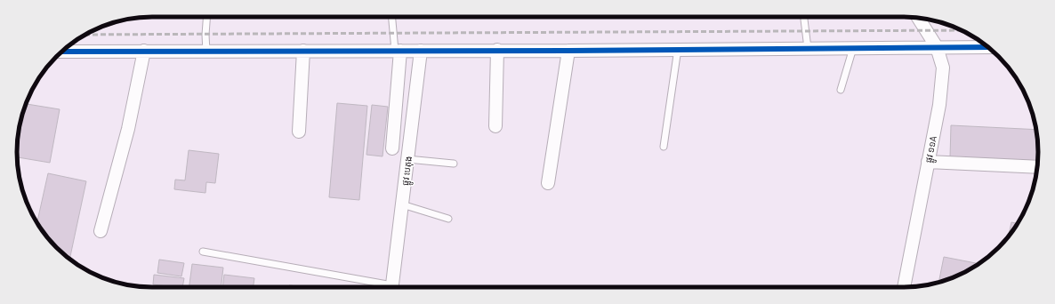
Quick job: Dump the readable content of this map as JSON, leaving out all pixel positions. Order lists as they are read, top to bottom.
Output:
{
  "streets": {
    "street": ["ផ្លូវ ១១A", "ផ្លូវ បេតុង"]
  }
}
